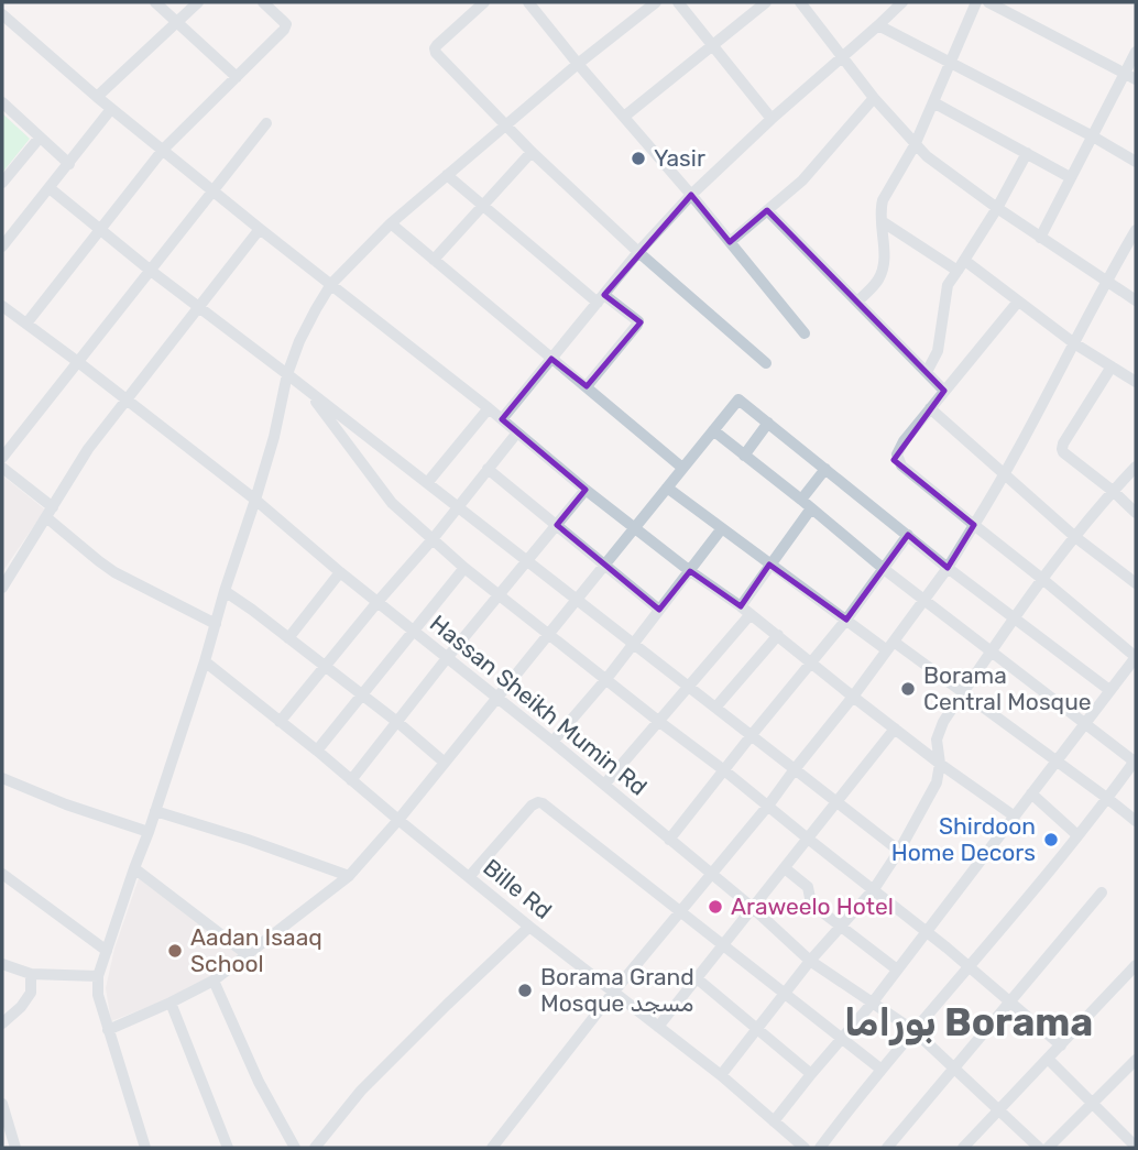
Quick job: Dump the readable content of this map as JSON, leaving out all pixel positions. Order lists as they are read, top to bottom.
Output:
{
  "streets": {
    "street": ["Hassan Sheikh Mumin Rd", "Bille Rd"]
  },
  "districts": ["بوراما Borama"],
  "places": [
    "Yasir",
    "Borama Central Mosque",
    "Shirdoon Home Decors",
    "Araweelo Hotel",
    "Aadan Isaaq School",
    "Borama Grand Mosque مسجد"
  ]
}
